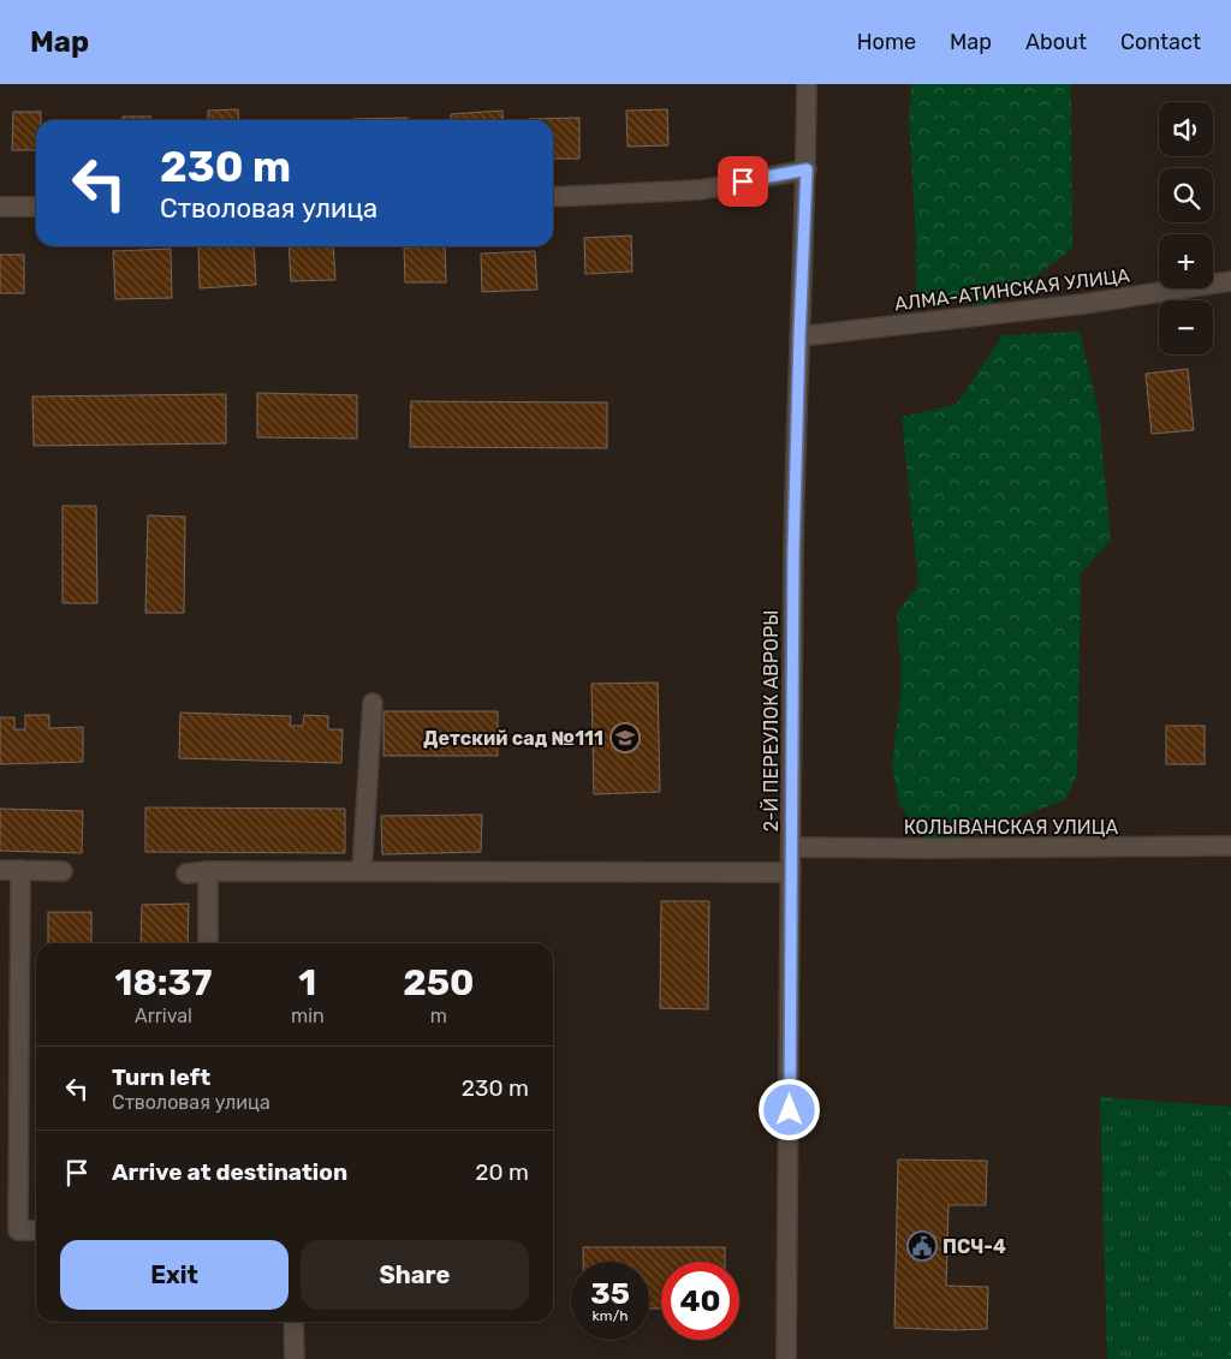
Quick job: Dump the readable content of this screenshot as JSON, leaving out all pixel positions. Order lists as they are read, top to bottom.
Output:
{
  "streets": {
    "street": ["АЛМА-АТИНСКАЯ УЛИЦА", "2-Й ПЕРЕУЛОК АВРОРЫ", "КОЛЫВАНСКАЯ УЛИЦА"]
  },
  "crossings": [
    ["АЛМА-АТИНСКАЯ УЛИЦА", "2-Й ПЕРЕУЛОК АВРОРЫ"],
    ["2-Й ПЕРЕУЛОК АВРОРЫ", "КОЛЫВАНСКАЯ УЛИЦА"]
  ],
  "places": {
    "school or university": ["Детский сад №111"],
    "public building": ["ПСЧ-4"]
  },
  "page": {
    "header": "Map",
    "nav": [
      "Home",
      "Map",
      "About",
      "Contact"
    ],
    "map_buttons": ["+", "−"],
    "turn": ["230 m", "Стволовая улица"],
    "eta": [
      "18:37",
      "Arrival",
      "1",
      "min",
      "250",
      "m"
    ],
    "list": [
      {
        "name": "Turn left",
        "note": "Стволовая улица",
        "value": "230 m"
      },
      {
        "name": "Arrive at destination",
        "value": "20 m"
      }
    ],
    "buttons": ["Exit", "Share"],
    "speed": "35 km/h",
    "limit": "40"
  }
}
